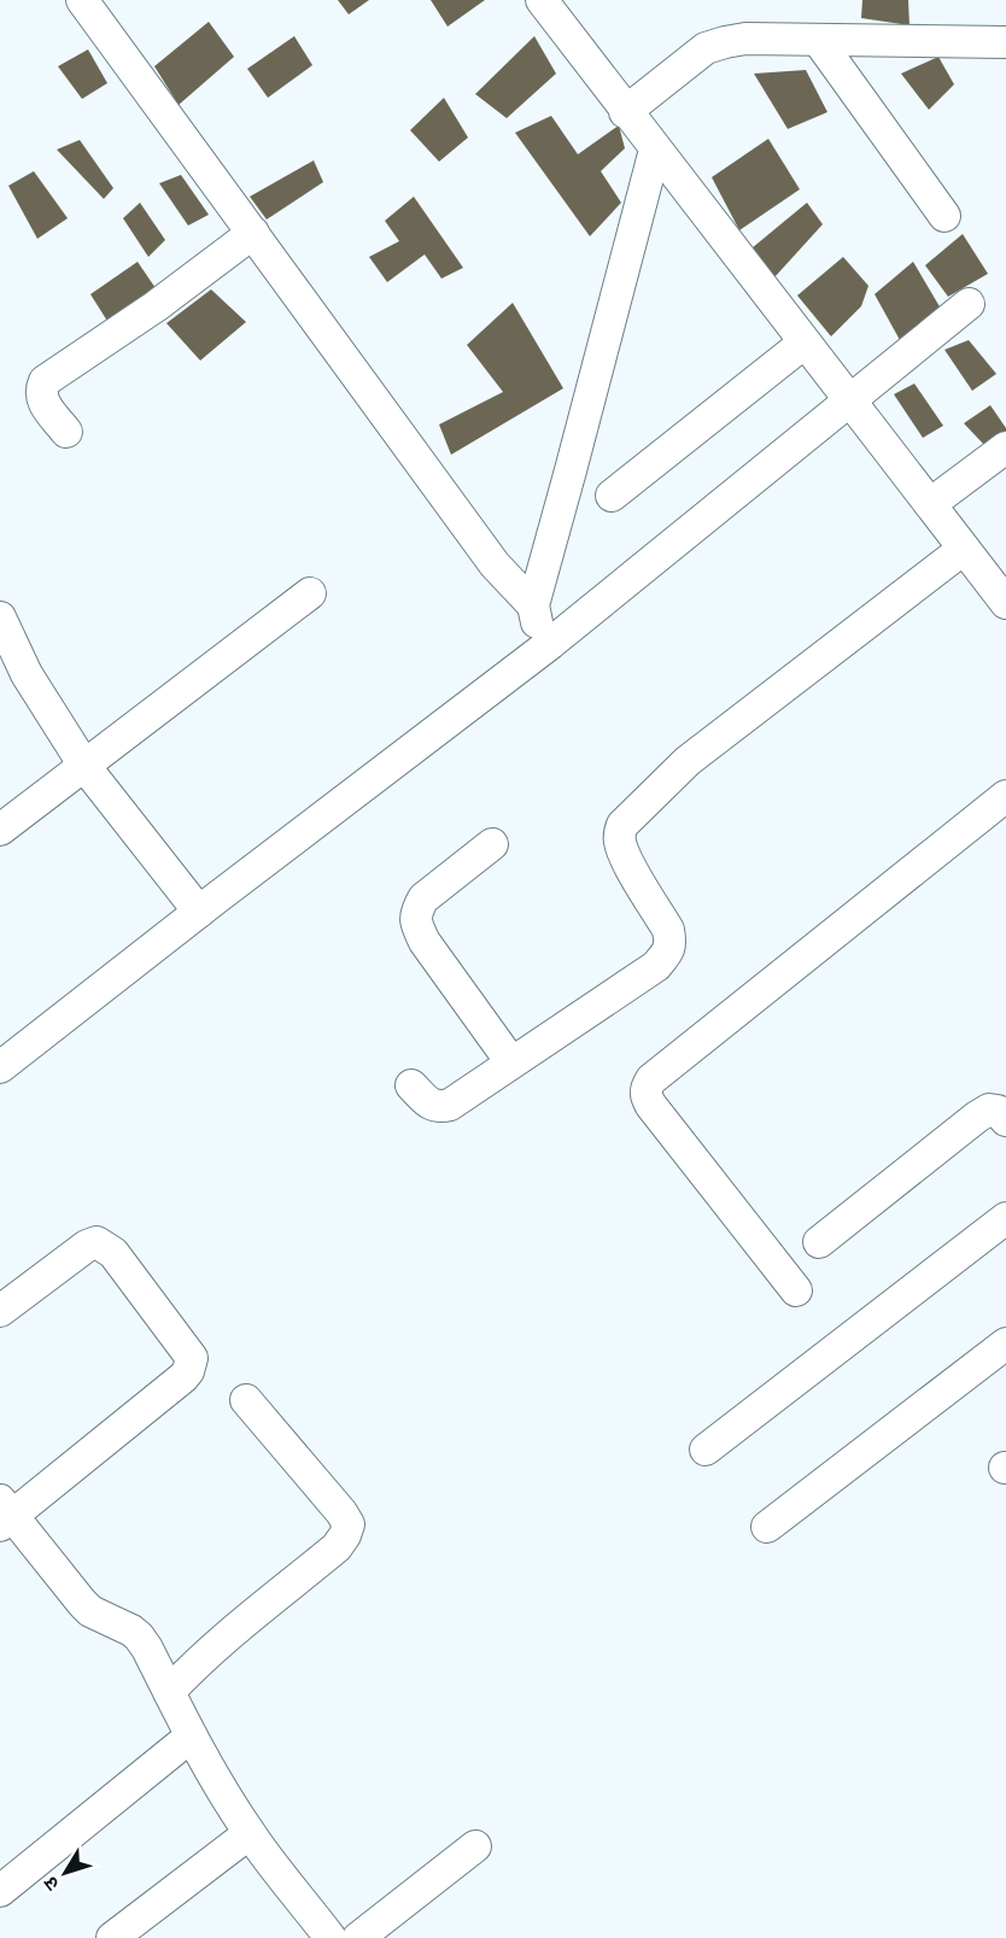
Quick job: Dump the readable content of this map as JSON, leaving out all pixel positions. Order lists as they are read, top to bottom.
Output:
{
  "north": "bottom left"
}
